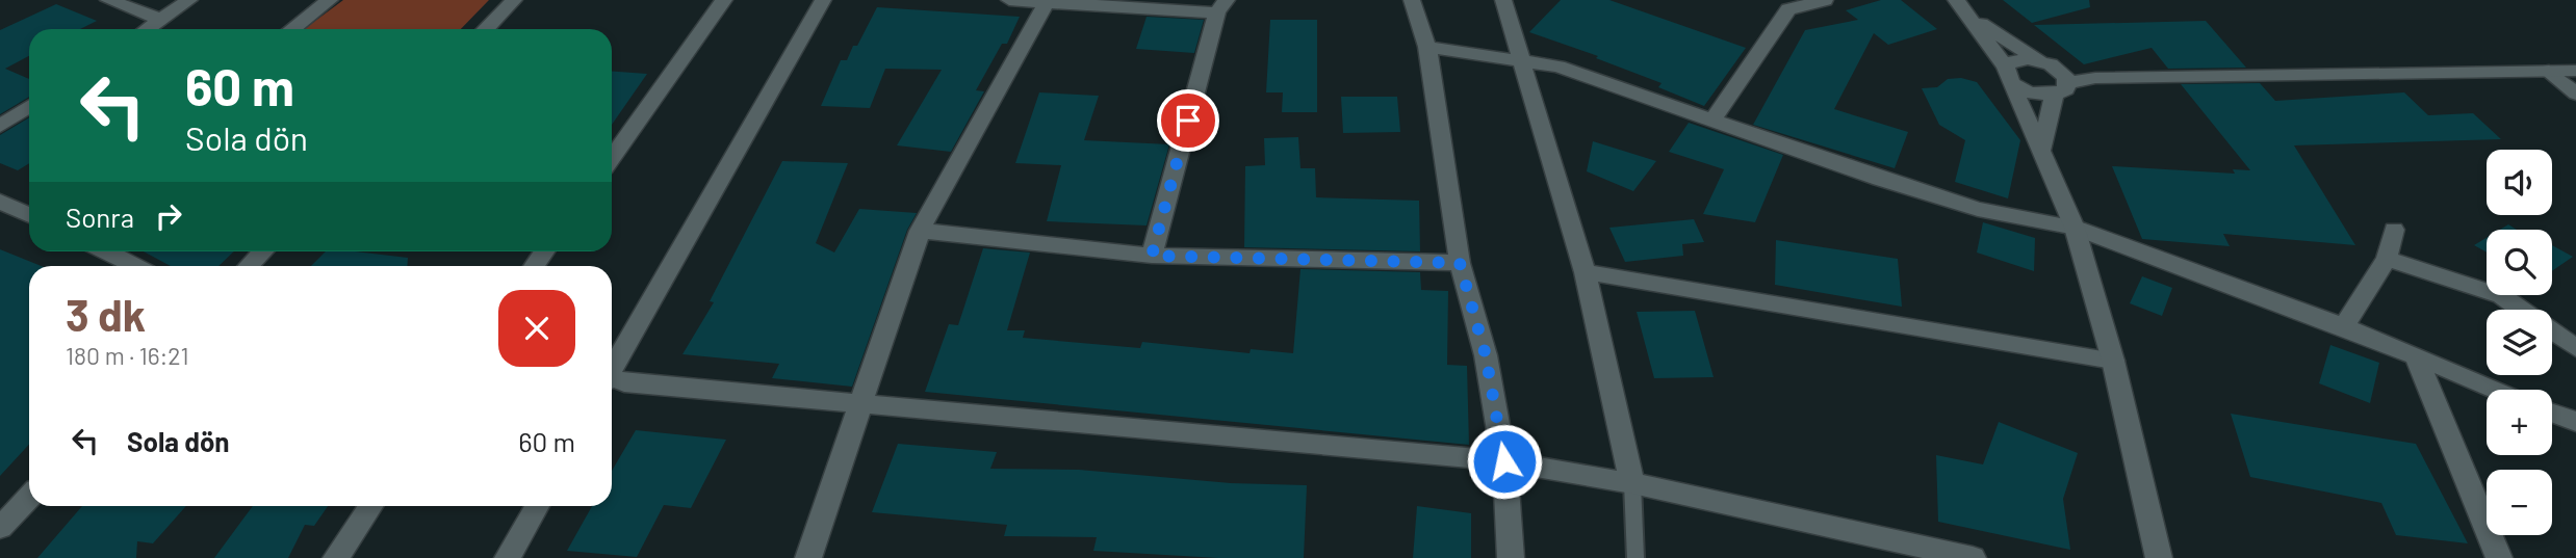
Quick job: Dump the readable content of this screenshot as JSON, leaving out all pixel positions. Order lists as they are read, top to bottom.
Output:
{
  "page": {
    "turn": ["60 m", "Sola dön"],
    "map_buttons": ["+", "−"],
    "then": "Sonra",
    "heading": ["3 dk", "180 m · 16:21"],
    "list": [
      {
        "name": "Sola dön",
        "value": "60 m"
      }
    ]
  }
}
